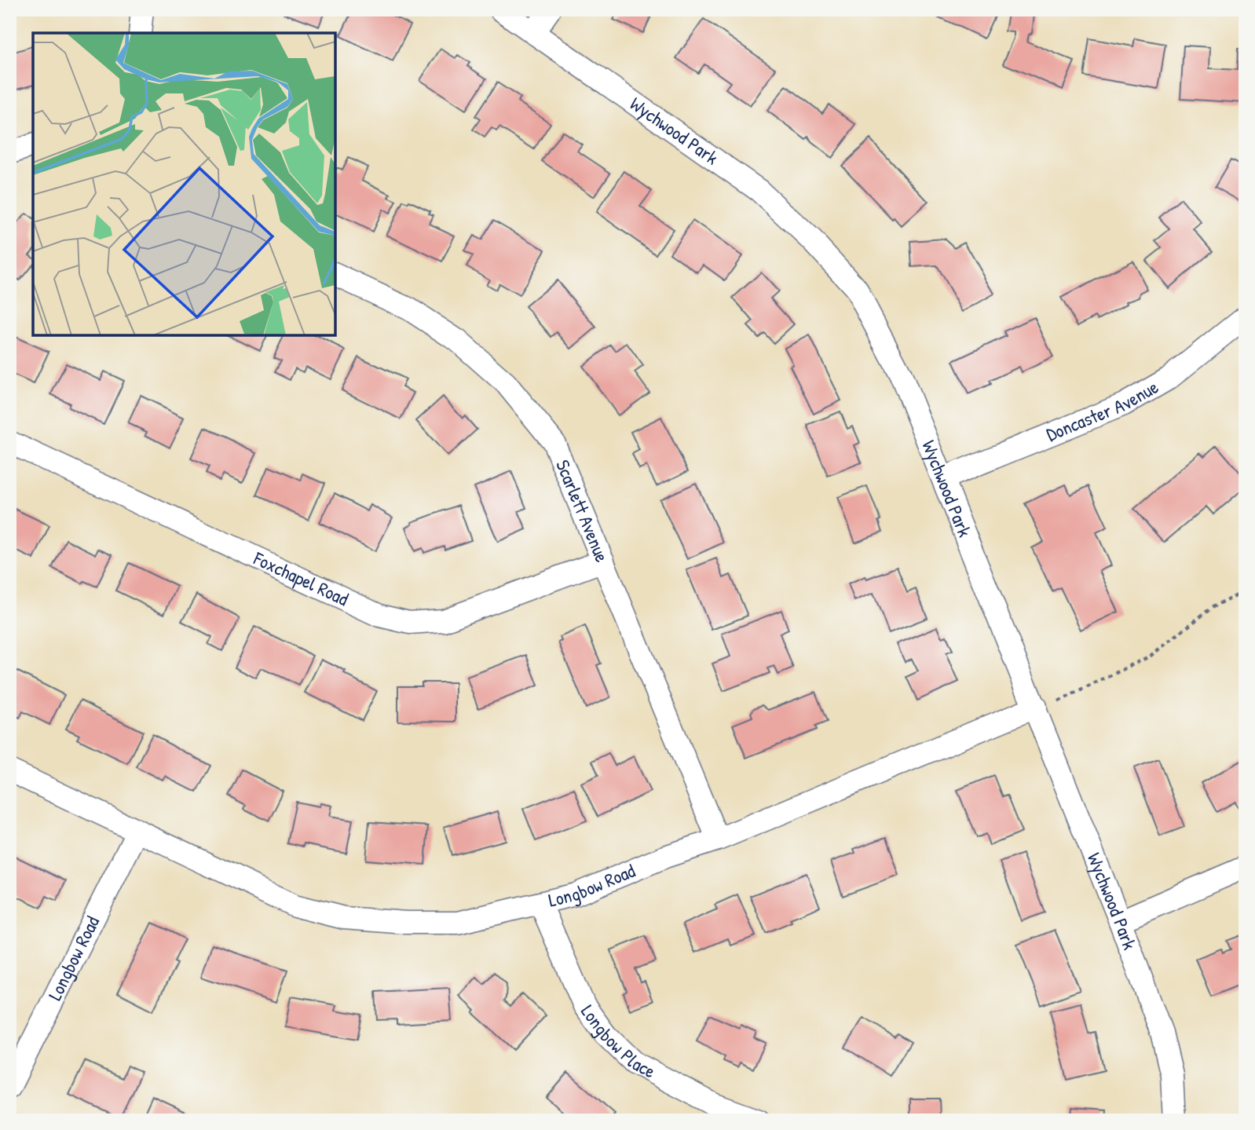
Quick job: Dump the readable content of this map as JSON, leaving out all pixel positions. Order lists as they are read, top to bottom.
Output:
{
  "streets": {
    "street": [
      "Wychwood Park",
      "Doncaster Avenue",
      "Scarlett Avenue",
      "Foxchapel Road",
      "Longbow Road",
      "Longbow Place"
    ]
  },
  "crossings": [
    ["Wychwood Park", "Doncaster Avenue"],
    ["Wychwood Park", "Longbow Road"],
    ["Scarlett Avenue", "Foxchapel Road"],
    ["Scarlett Avenue", "Longbow Road"],
    ["Longbow Road", "Longbow Place"]
  ]
}
